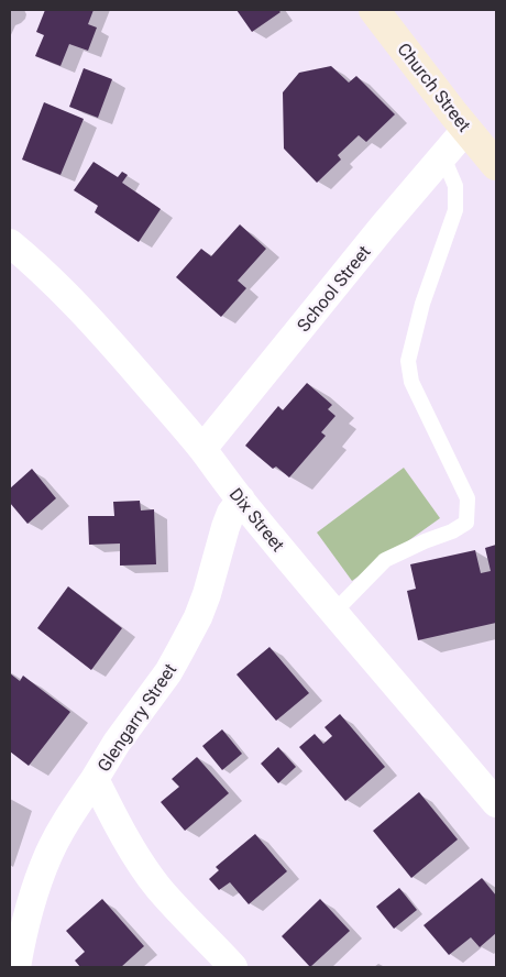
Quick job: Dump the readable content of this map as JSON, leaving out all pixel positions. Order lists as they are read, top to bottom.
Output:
{
  "streets": {
    "main road": ["Church Street"],
    "street": ["School Street", "Dix Street", "Glengarry Street"]
  },
  "crossings": [
    ["Church Street", "School Street"],
    ["School Street", "Dix Street"],
    ["Dix Street", "Glengarry Street"]
  ]
}
